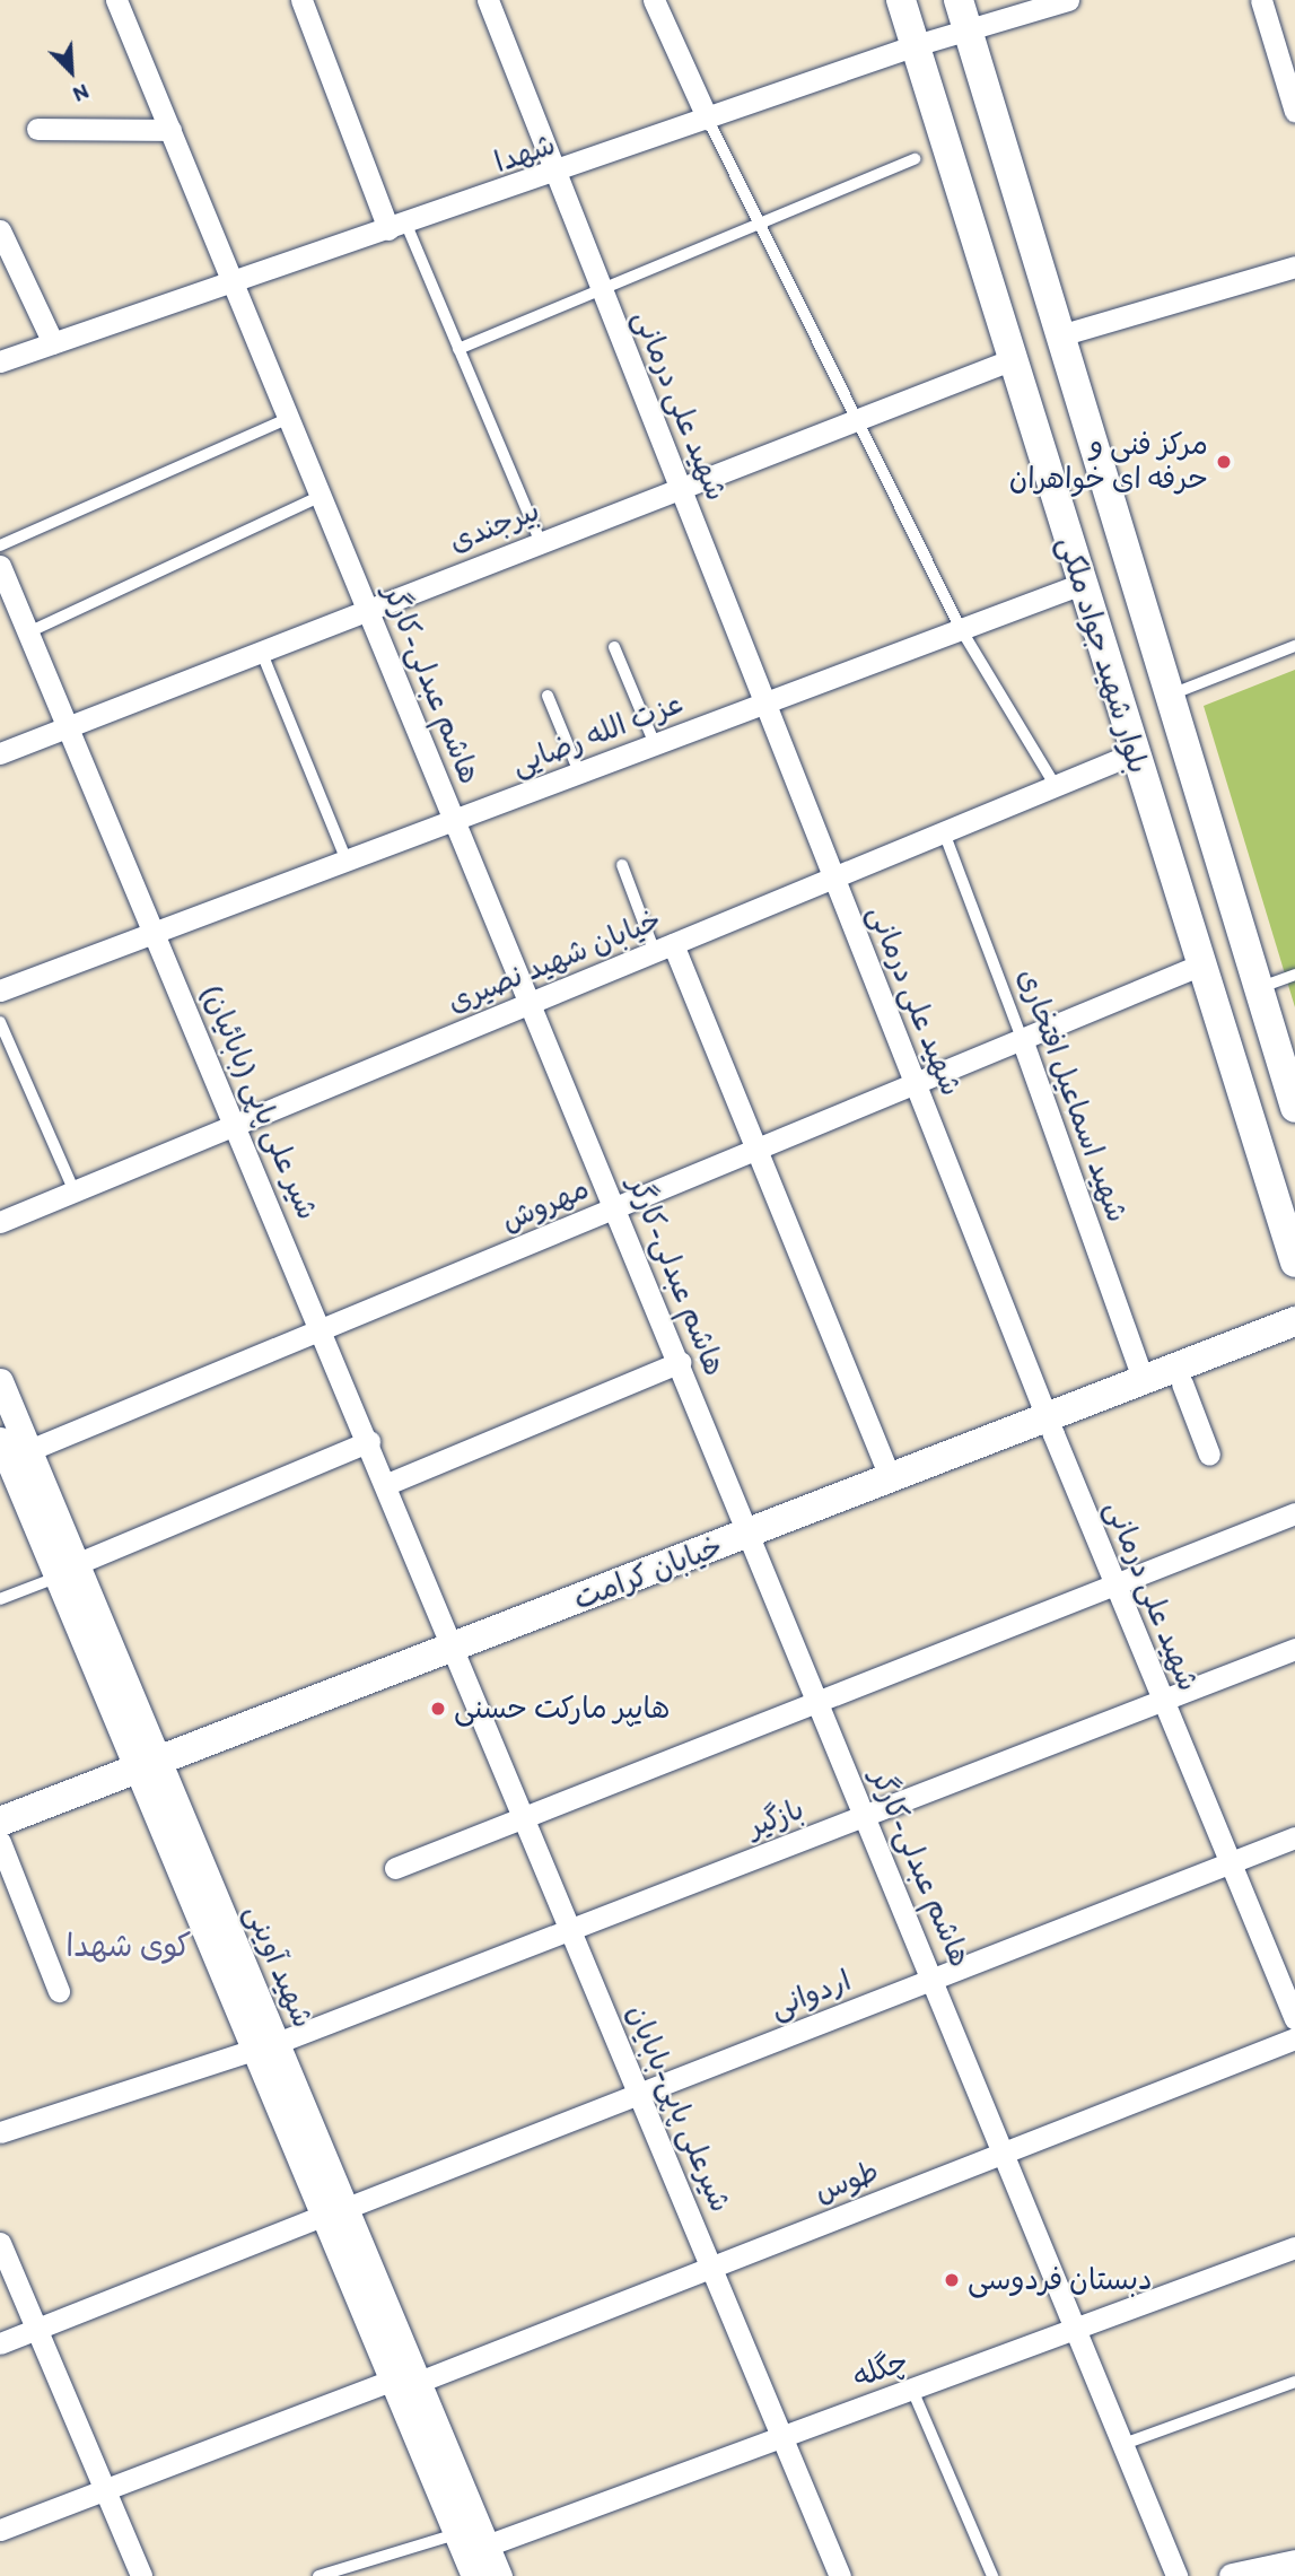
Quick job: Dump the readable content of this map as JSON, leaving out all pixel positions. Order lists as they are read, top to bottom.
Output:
{
  "streets": {
    "main road": ["بلوار شهید جواد ملکی", "خیابان کرامت"],
    "street": [
      "شهدا",
      "شهید علی درمانی",
      "بیرجندی",
      "هاشم عبدلی-کارگر",
      "عزت الله رضایی",
      "خیابان شهید نصیری",
      "شهید اسماعیل افتخاری",
      "شیر علی پاپی (بابائیان)",
      "مهروش",
      "بازگیر",
      "شهید آوینی",
      "اردوانی",
      "شیرعلی پاپی-بابایان",
      "طوس",
      "چگله"
    ]
  },
  "crossings": [
    ["شهدا", "شهید علی درمانی"],
    ["شهدا", "بلوار شهید جواد ملکی"],
    ["شهدا", "هاشم عبدلی-کارگر"],
    ["شهید علی درمانی", "بیرجندی"],
    ["شهید علی درمانی", "عزت الله رضایی"],
    ["شهید علی درمانی", "خیابان شهید نصیری"],
    ["شهید علی درمانی", "مهروش"],
    ["شهید علی درمانی", "خیابان کرامت"],
    ["شهید علی درمانی", "بازگیر"],
    ["شهید علی درمانی", "اردوانی"],
    ["بیرجندی", "بلوار شهید جواد ملکی"],
    ["بیرجندی", "هاشم عبدلی-کارگر"],
    ["بیرجندی", "شیر علی پاپی (بابائیان)"],
    ["بلوار شهید جواد ملکی", "عزت الله رضایی"],
    ["بلوار شهید جواد ملکی", "خیابان شهید نصیری"],
    ["بلوار شهید جواد ملکی", "مهروش"],
    ["هاشم عبدلی-کارگر", "عزت الله رضایی"],
    ["هاشم عبدلی-کارگر", "خیابان شهید نصیری"],
    ["هاشم عبدلی-کارگر", "مهروش"],
    ["هاشم عبدلی-کارگر", "خیابان کرامت"],
    ["هاشم عبدلی-کارگر", "بازگیر"],
    ["هاشم عبدلی-کارگر", "اردوانی"],
    ["هاشم عبدلی-کارگر", "طوس"],
    ["هاشم عبدلی-کارگر", "چگله"],
    ["عزت الله رضایی", "شیر علی پاپی (بابائیان)"],
    ["خیابان شهید نصیری", "شهید اسماعیل افتخاری"],
    ["خیابان شهید نصیری", "شیر علی پاپی (بابائیان)"],
    ["شهید اسماعیل افتخاری", "مهروش"],
    ["شهید اسماعیل افتخاری", "خیابان کرامت"],
    ["شیر علی پاپی (بابائیان)", "مهروش"],
    ["شیر علی پاپی (بابائیان)", "خیابان کرامت"],
    ["شیر علی پاپی (بابائیان)", "شیرعلی پاپی-بابایان"],
    ["مهروش", "شهید آوینی"],
    ["خیابان کرامت", "شهید آوینی"],
    ["خیابان کرامت", "شیرعلی پاپی-بابایان"],
    ["بازگیر", "شهید آوینی"],
    ["بازگیر", "شیرعلی پاپی-بابایان"],
    ["شهید آوینی", "اردوانی"],
    ["شهید آوینی", "طوس"],
    ["شهید آوینی", "چگله"],
    ["اردوانی", "شیرعلی پاپی-بابایان"],
    ["شیرعلی پاپی-بابایان", "طوس"],
    ["شیرعلی پاپی-بابایان", "چگله"]
  ],
  "districts": ["کوی شهدا"],
  "places": ["مرکز فنی و حرفه ای خواهران", "هایپر مارکت حسنی", "دبستان فردوسی"],
  "north": "bottom right"
}
